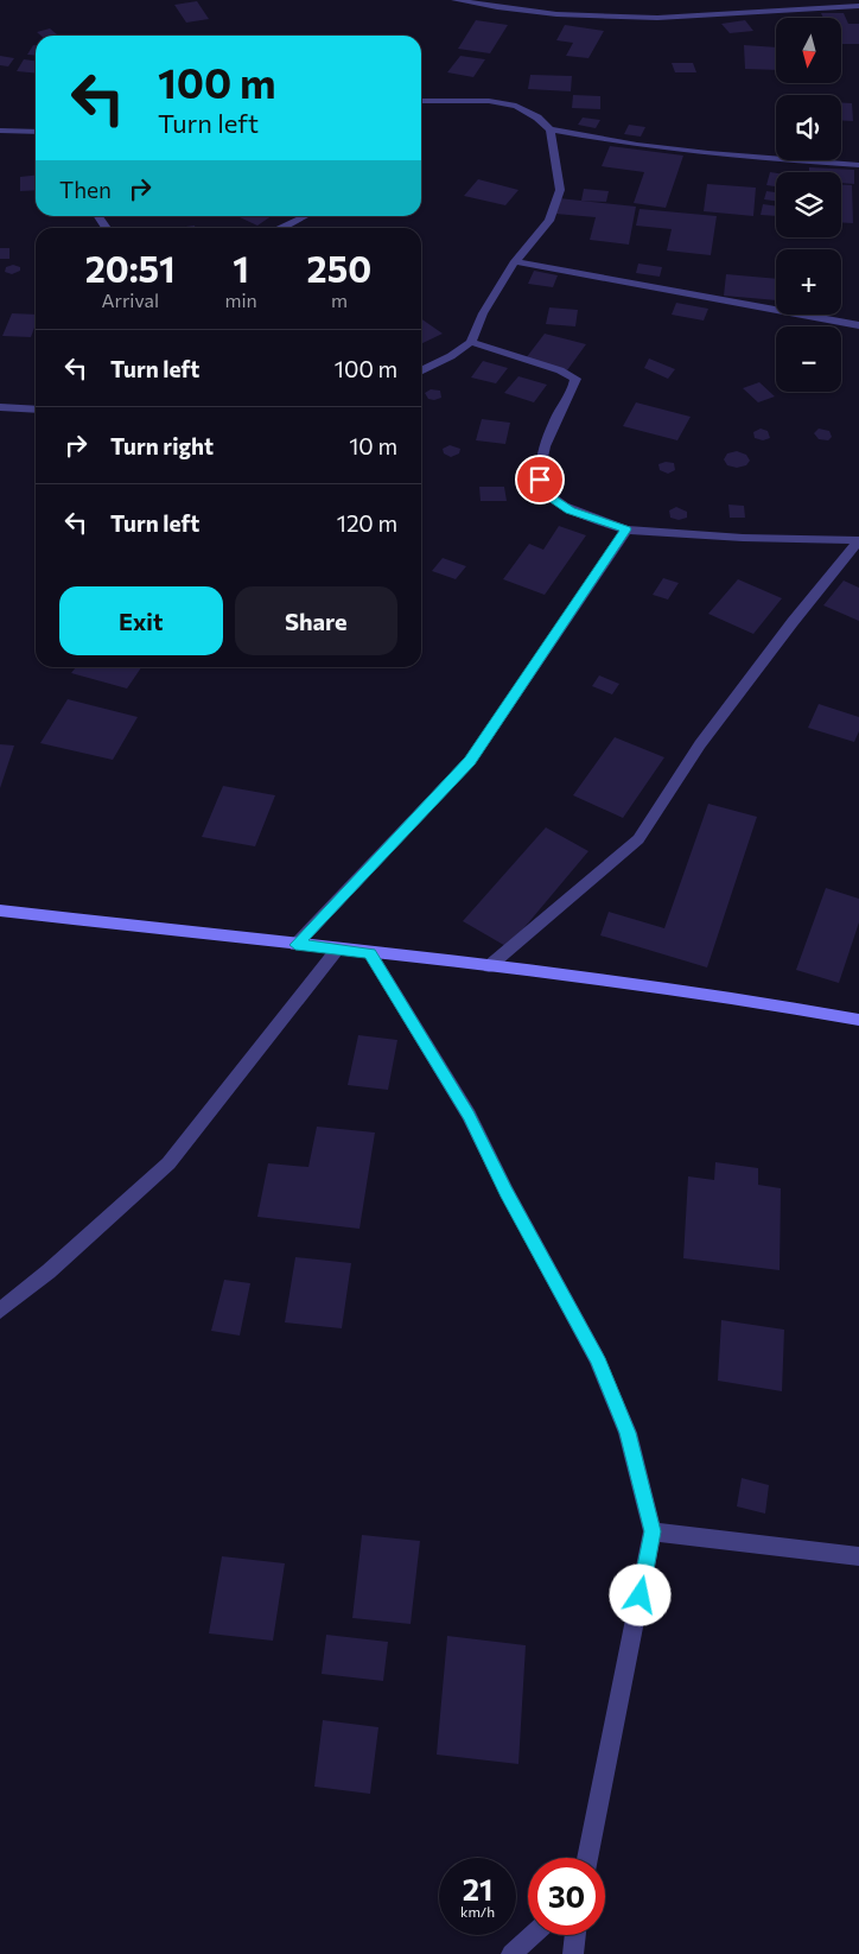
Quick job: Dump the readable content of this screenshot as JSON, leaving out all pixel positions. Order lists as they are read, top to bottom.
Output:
{
  "north": "bottom",
  "page": {
    "map_buttons": ["+", "−"],
    "turn": ["100 m", "Turn left"],
    "then": "Then",
    "eta": [
      "20:51",
      "Arrival",
      "1",
      "min",
      "250",
      "m"
    ],
    "list": [
      {
        "name": "Turn left",
        "value": "100 m"
      },
      {
        "name": "Turn right",
        "value": "10 m"
      },
      {
        "name": "Turn left",
        "value": "120 m"
      }
    ],
    "buttons": ["Exit", "Share"],
    "speed": "21 km/h",
    "limit": "30"
  }
}
